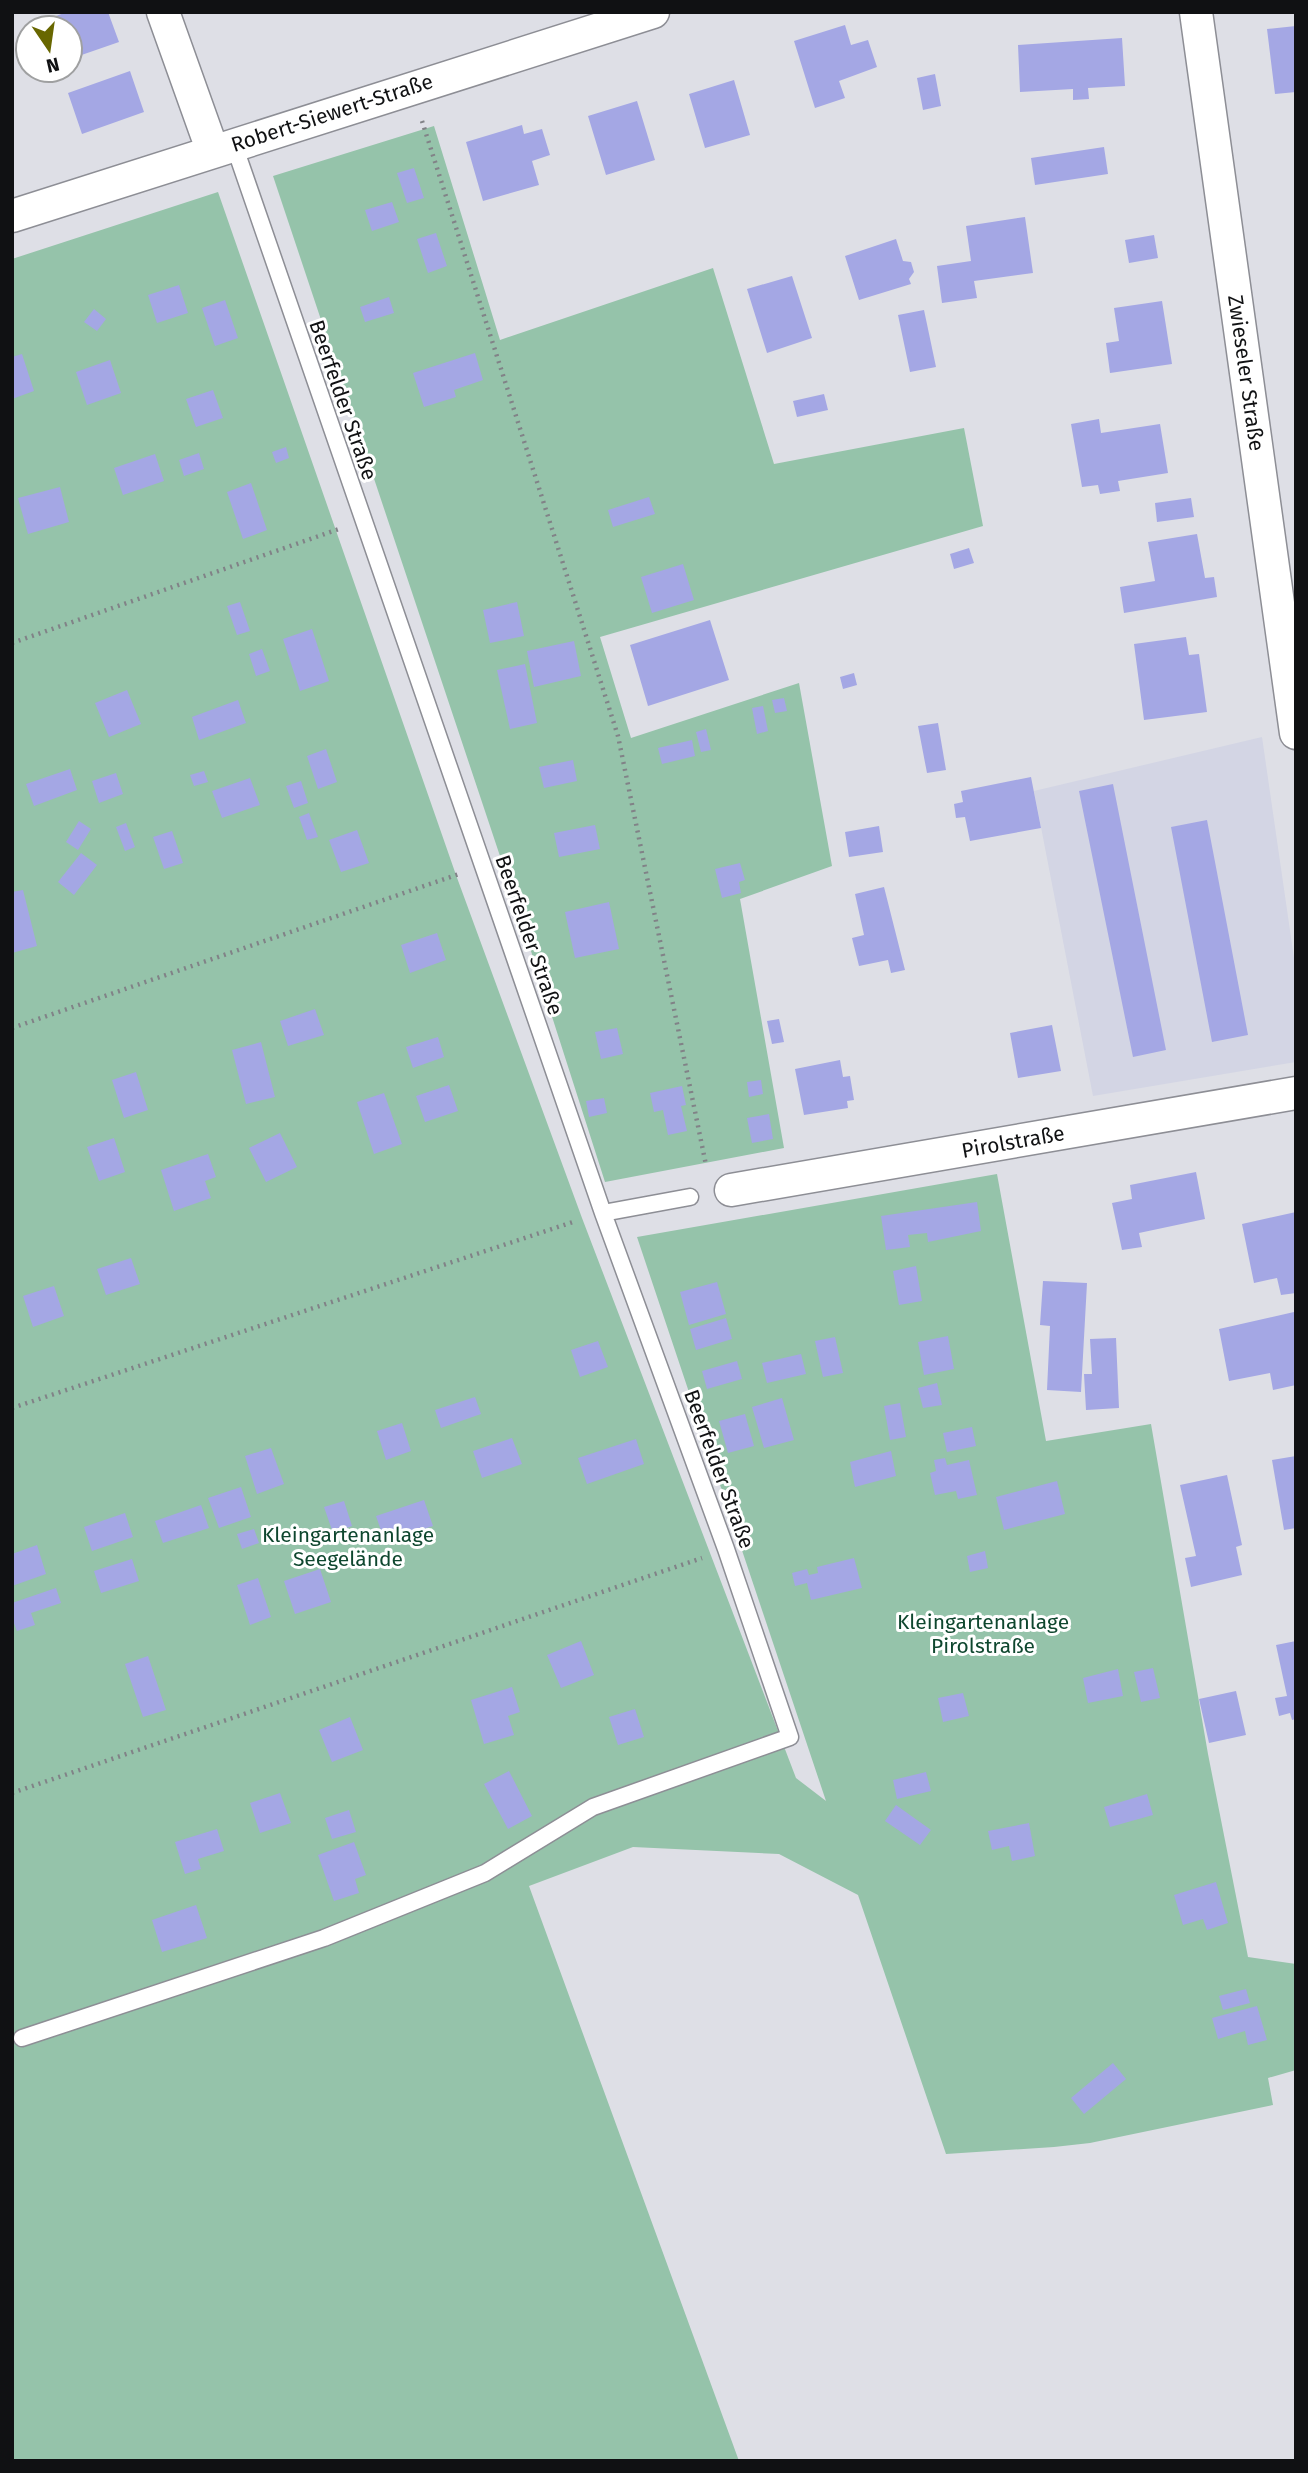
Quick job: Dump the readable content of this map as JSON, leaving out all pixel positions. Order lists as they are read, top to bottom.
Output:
{
  "streets": {
    "street": ["Robert-Siewert-Straße", "Zwieseler Straße", "Pirolstraße"],
    "lane": ["Beerfelder Straße"]
  },
  "crossings": [
    ["Robert-Siewert-Straße", "Beerfelder Straße"]
  ],
  "parks": ["Kleingartenanlage Seegelände", "Kleingartenanlage Pirolstraße"],
  "north": "bottom"
}
